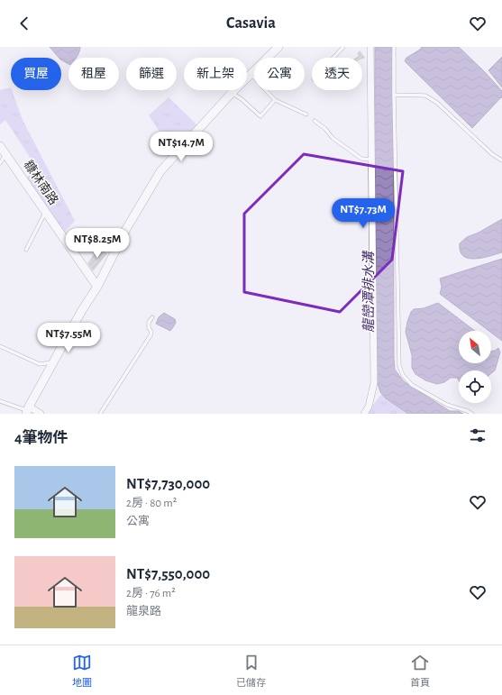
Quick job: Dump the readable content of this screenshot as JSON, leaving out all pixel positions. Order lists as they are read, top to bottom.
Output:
{
  "streets": {
    "street": ["糠林南路"]
  },
  "water": ["龍巒潭排水溝"],
  "north": "top left",
  "page": {
    "header": "Casavia",
    "chip": [
      "買屋",
      "租屋",
      "篩選",
      "新上架",
      "公寓",
      "透天"
    ],
    "price": [
      "NT$14.7M",
      "NT$7.73M",
      "NT$8.25M",
      "NT$7.55M"
    ],
    "heading": "4筆物件",
    "list": [
      {
        "name": "NT$7,730,000",
        "note": "2房 · 80 m² · 公寓"
      },
      {
        "name": "NT$7,550,000",
        "note": "2房 · 76 m² · 龍泉路"
      }
    ],
    "tabs": ["地圖", "已儲存", "首頁"]
  }
}
